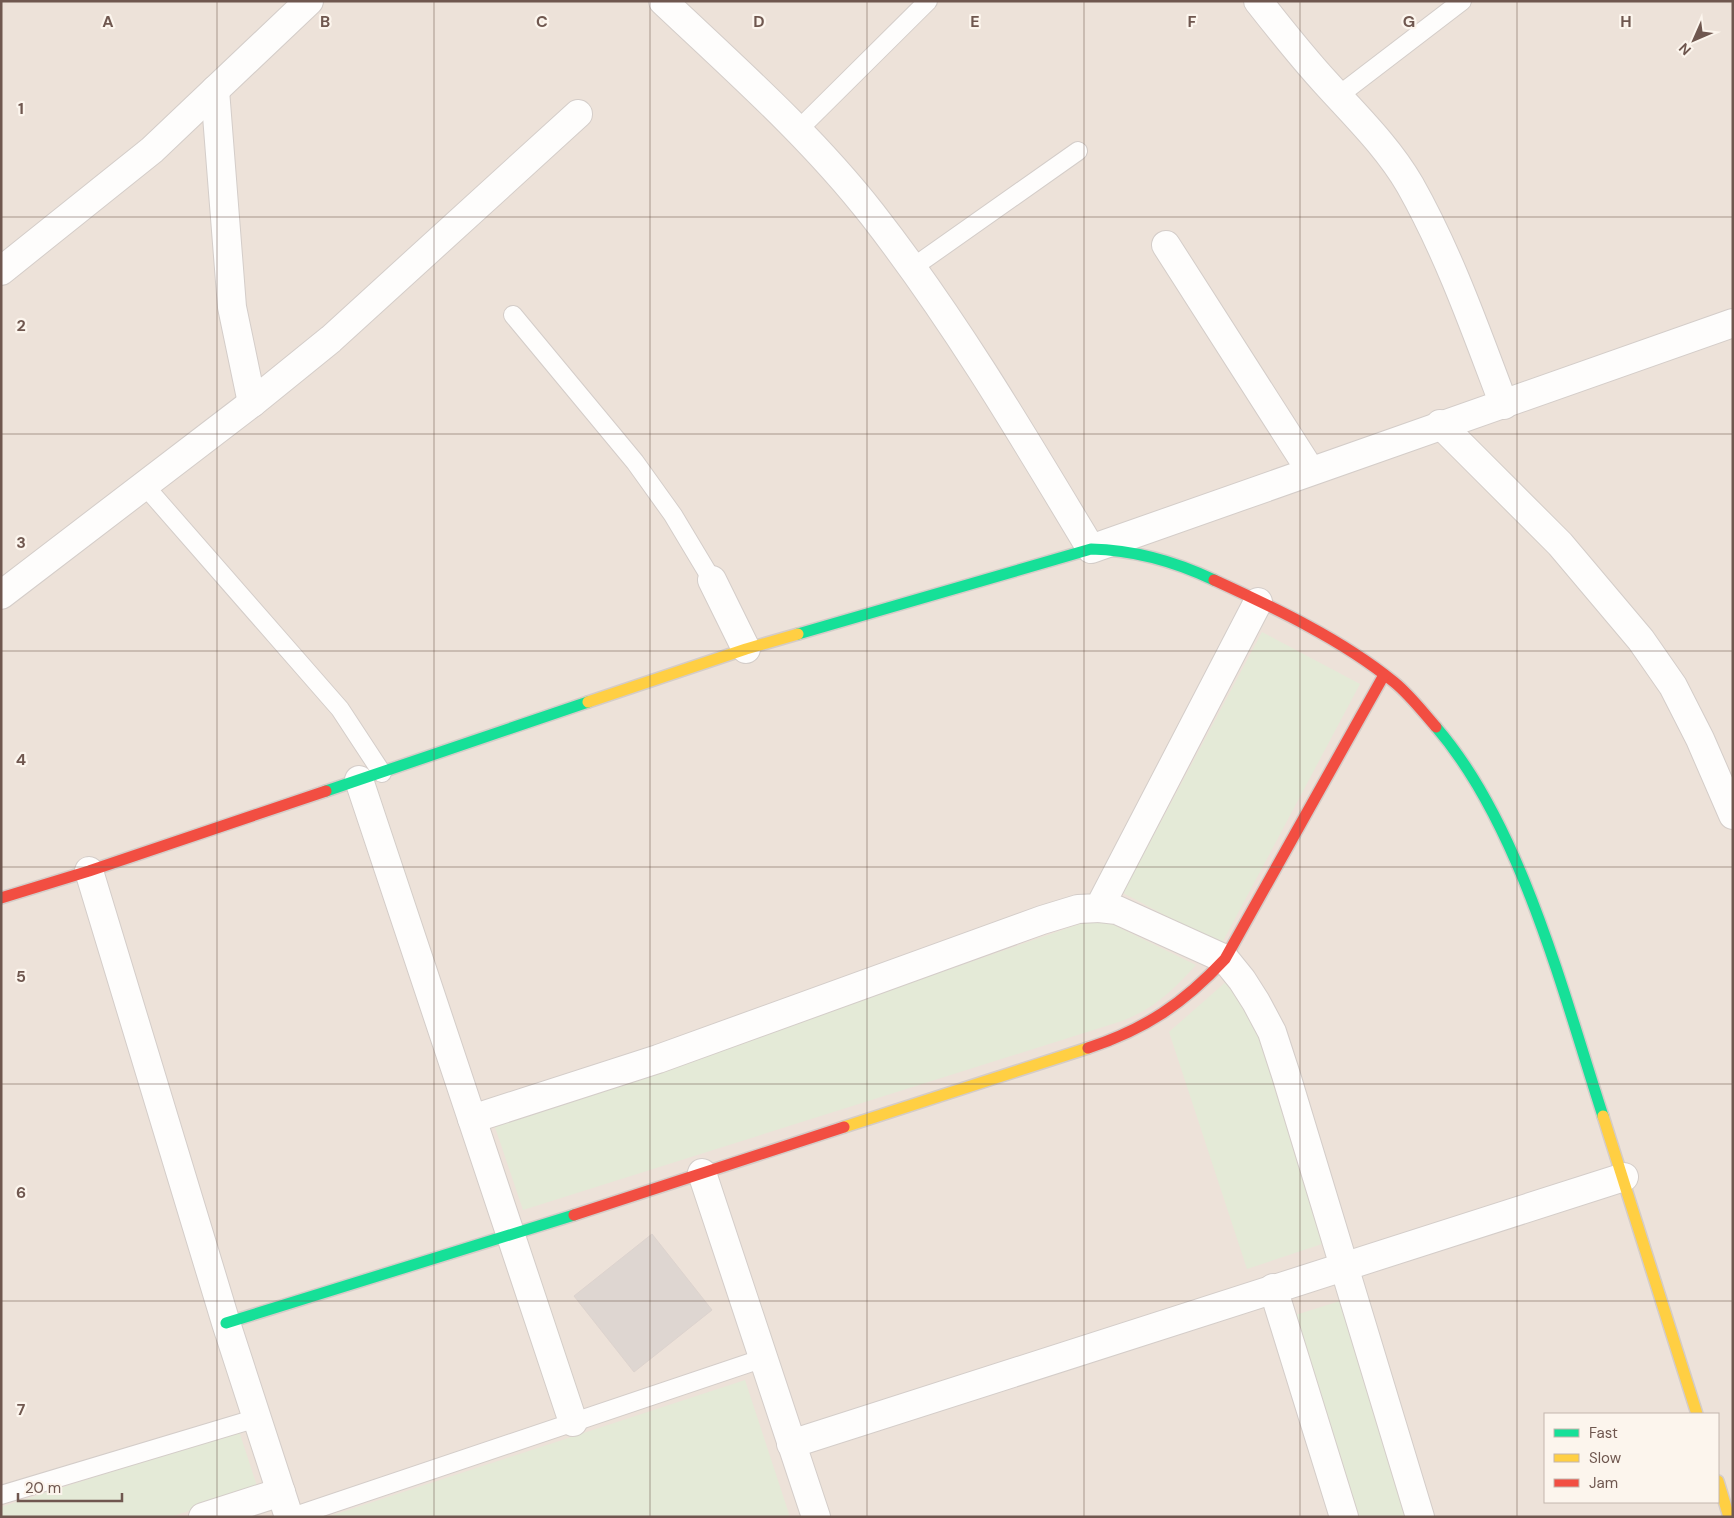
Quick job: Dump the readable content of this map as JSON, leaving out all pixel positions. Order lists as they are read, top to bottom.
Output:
{
  "legend": ["Fast", "Slow", "Jam"],
  "scale_bar": "20 m",
  "north": "bottom left",
  "grid": {
    "columns": [
      "A",
      "B",
      "C",
      "D",
      "E",
      "F",
      "G",
      "H"
    ],
    "rows": [
      "1",
      "2",
      "3",
      "4",
      "5",
      "6",
      "7"
    ]
  }
}
